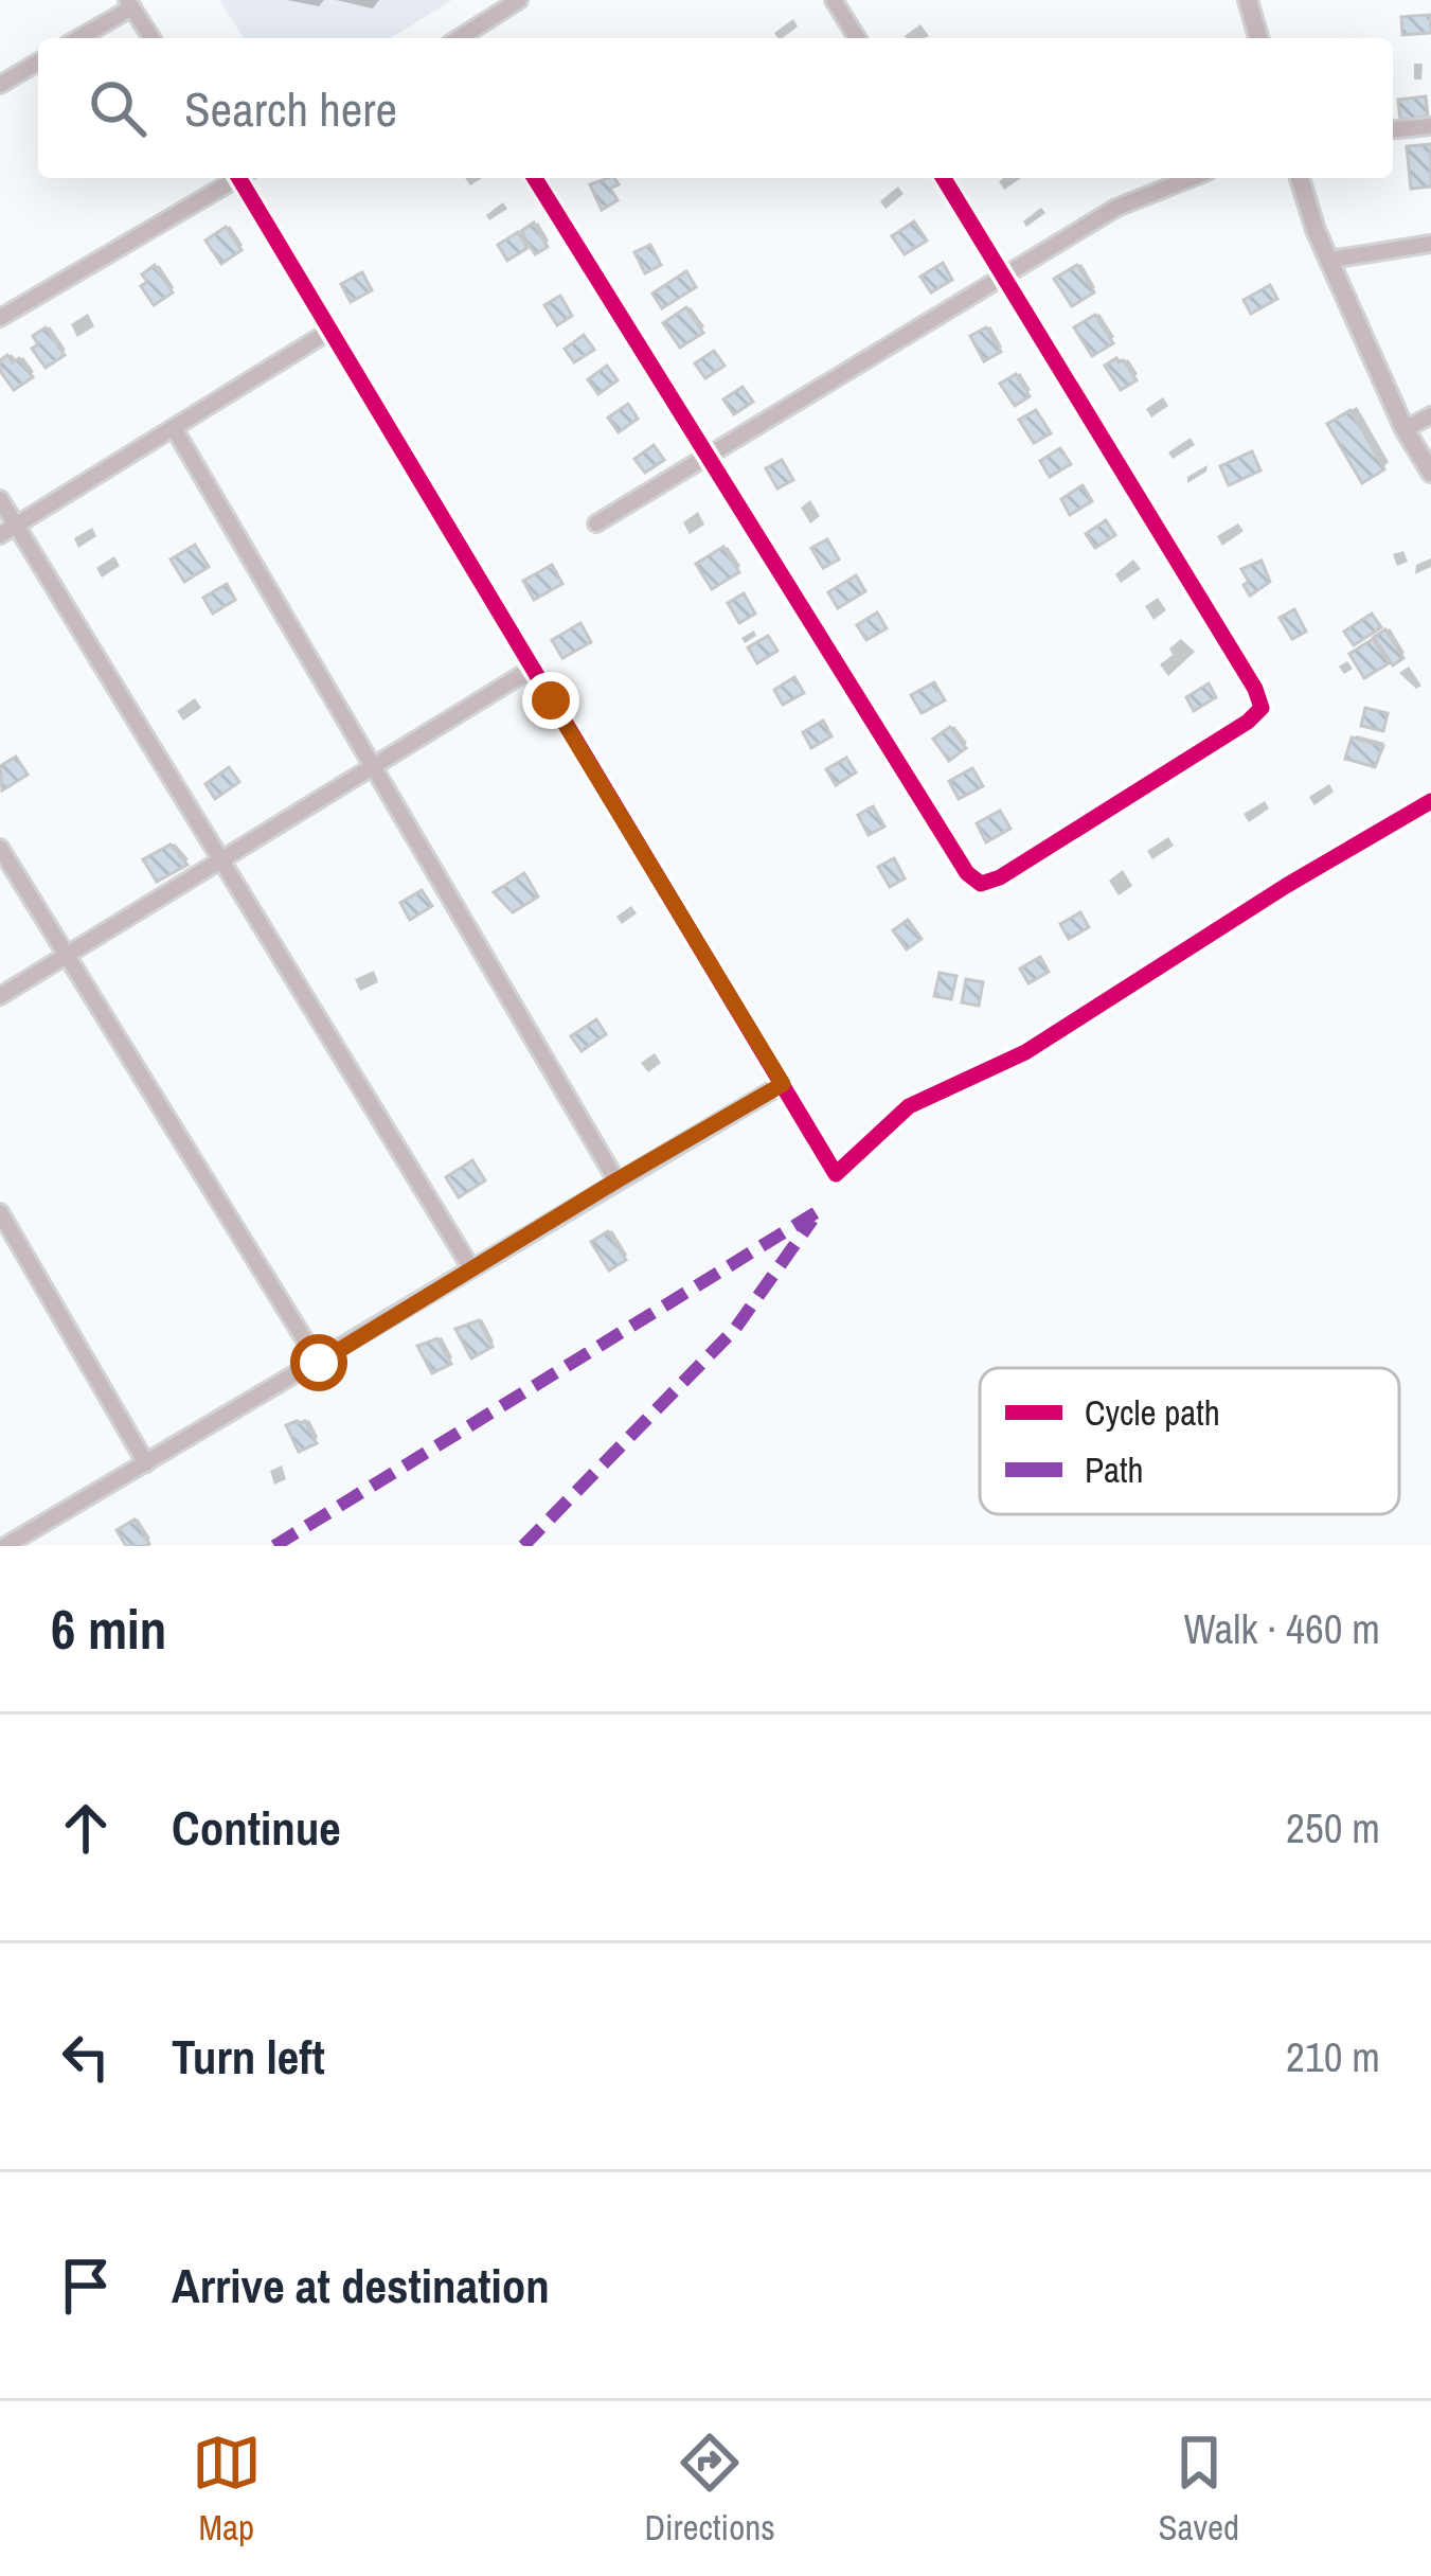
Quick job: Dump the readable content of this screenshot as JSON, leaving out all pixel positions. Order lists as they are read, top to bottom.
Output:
{
  "legend": ["Cycle path", "Path"],
  "page": {
    "search": "Search here",
    "heading": ["6 min", "Walk · 460 m"],
    "list": [
      ["Continue", "250 m"],
      ["Turn left", "210 m"],
      "Arrive at destination"
    ],
    "nav": ["Map", "Directions", "Saved"]
  }
}
